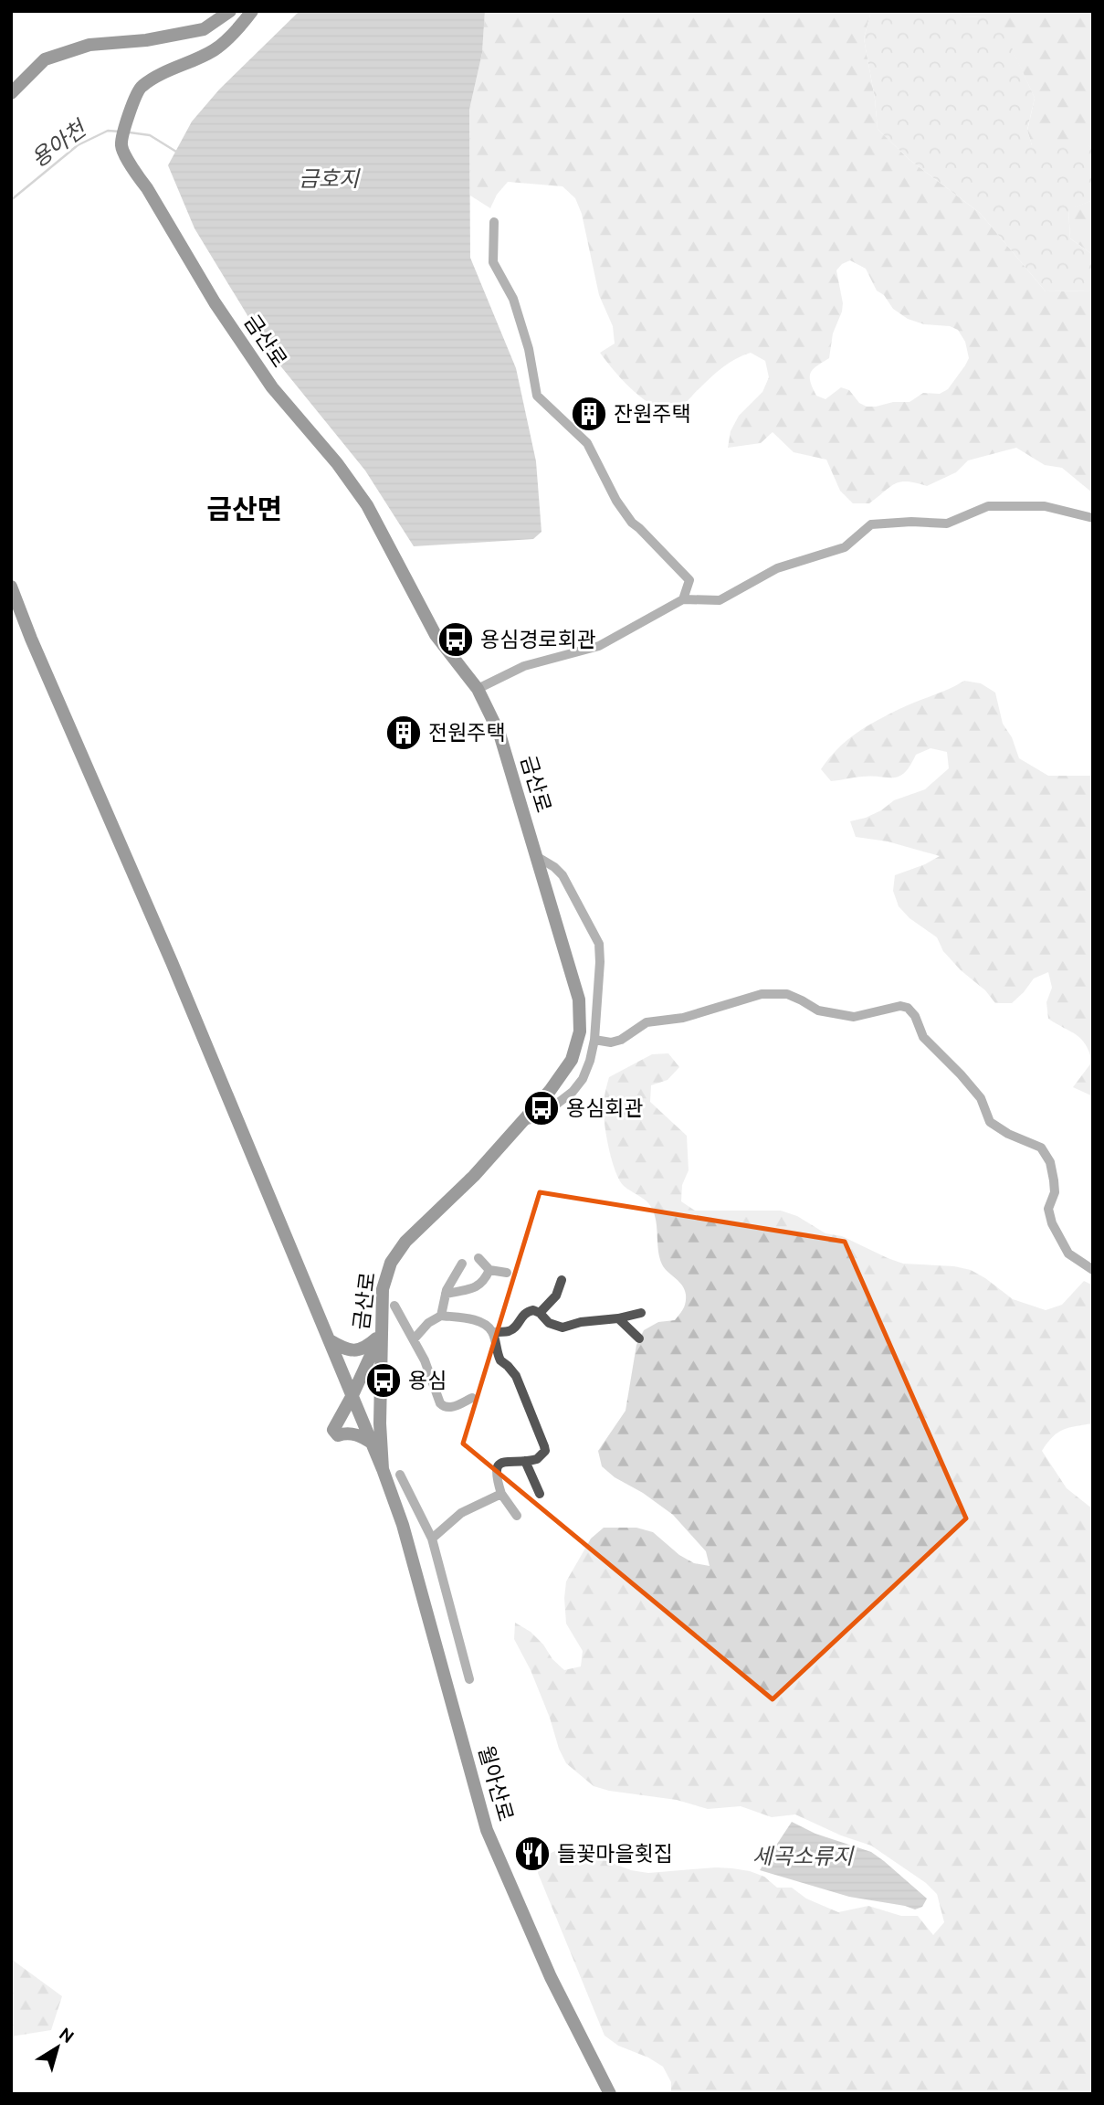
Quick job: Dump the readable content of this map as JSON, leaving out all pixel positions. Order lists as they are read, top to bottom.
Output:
{
  "streets": {
    "street": ["금산로", "월아산로"]
  },
  "crossings": [
    ["금산로", "월아산로"]
  ],
  "districts": ["금산면"],
  "water": ["용아천", "금호지", "세곡소류지"],
  "places": {
    "building": ["잔원주택", "전원주택"],
    "bus stop": ["용심경로회관", "용심회관", "용심"],
    "restaurant": ["들꽃마을횟집"]
  },
  "north": "top right"
}
